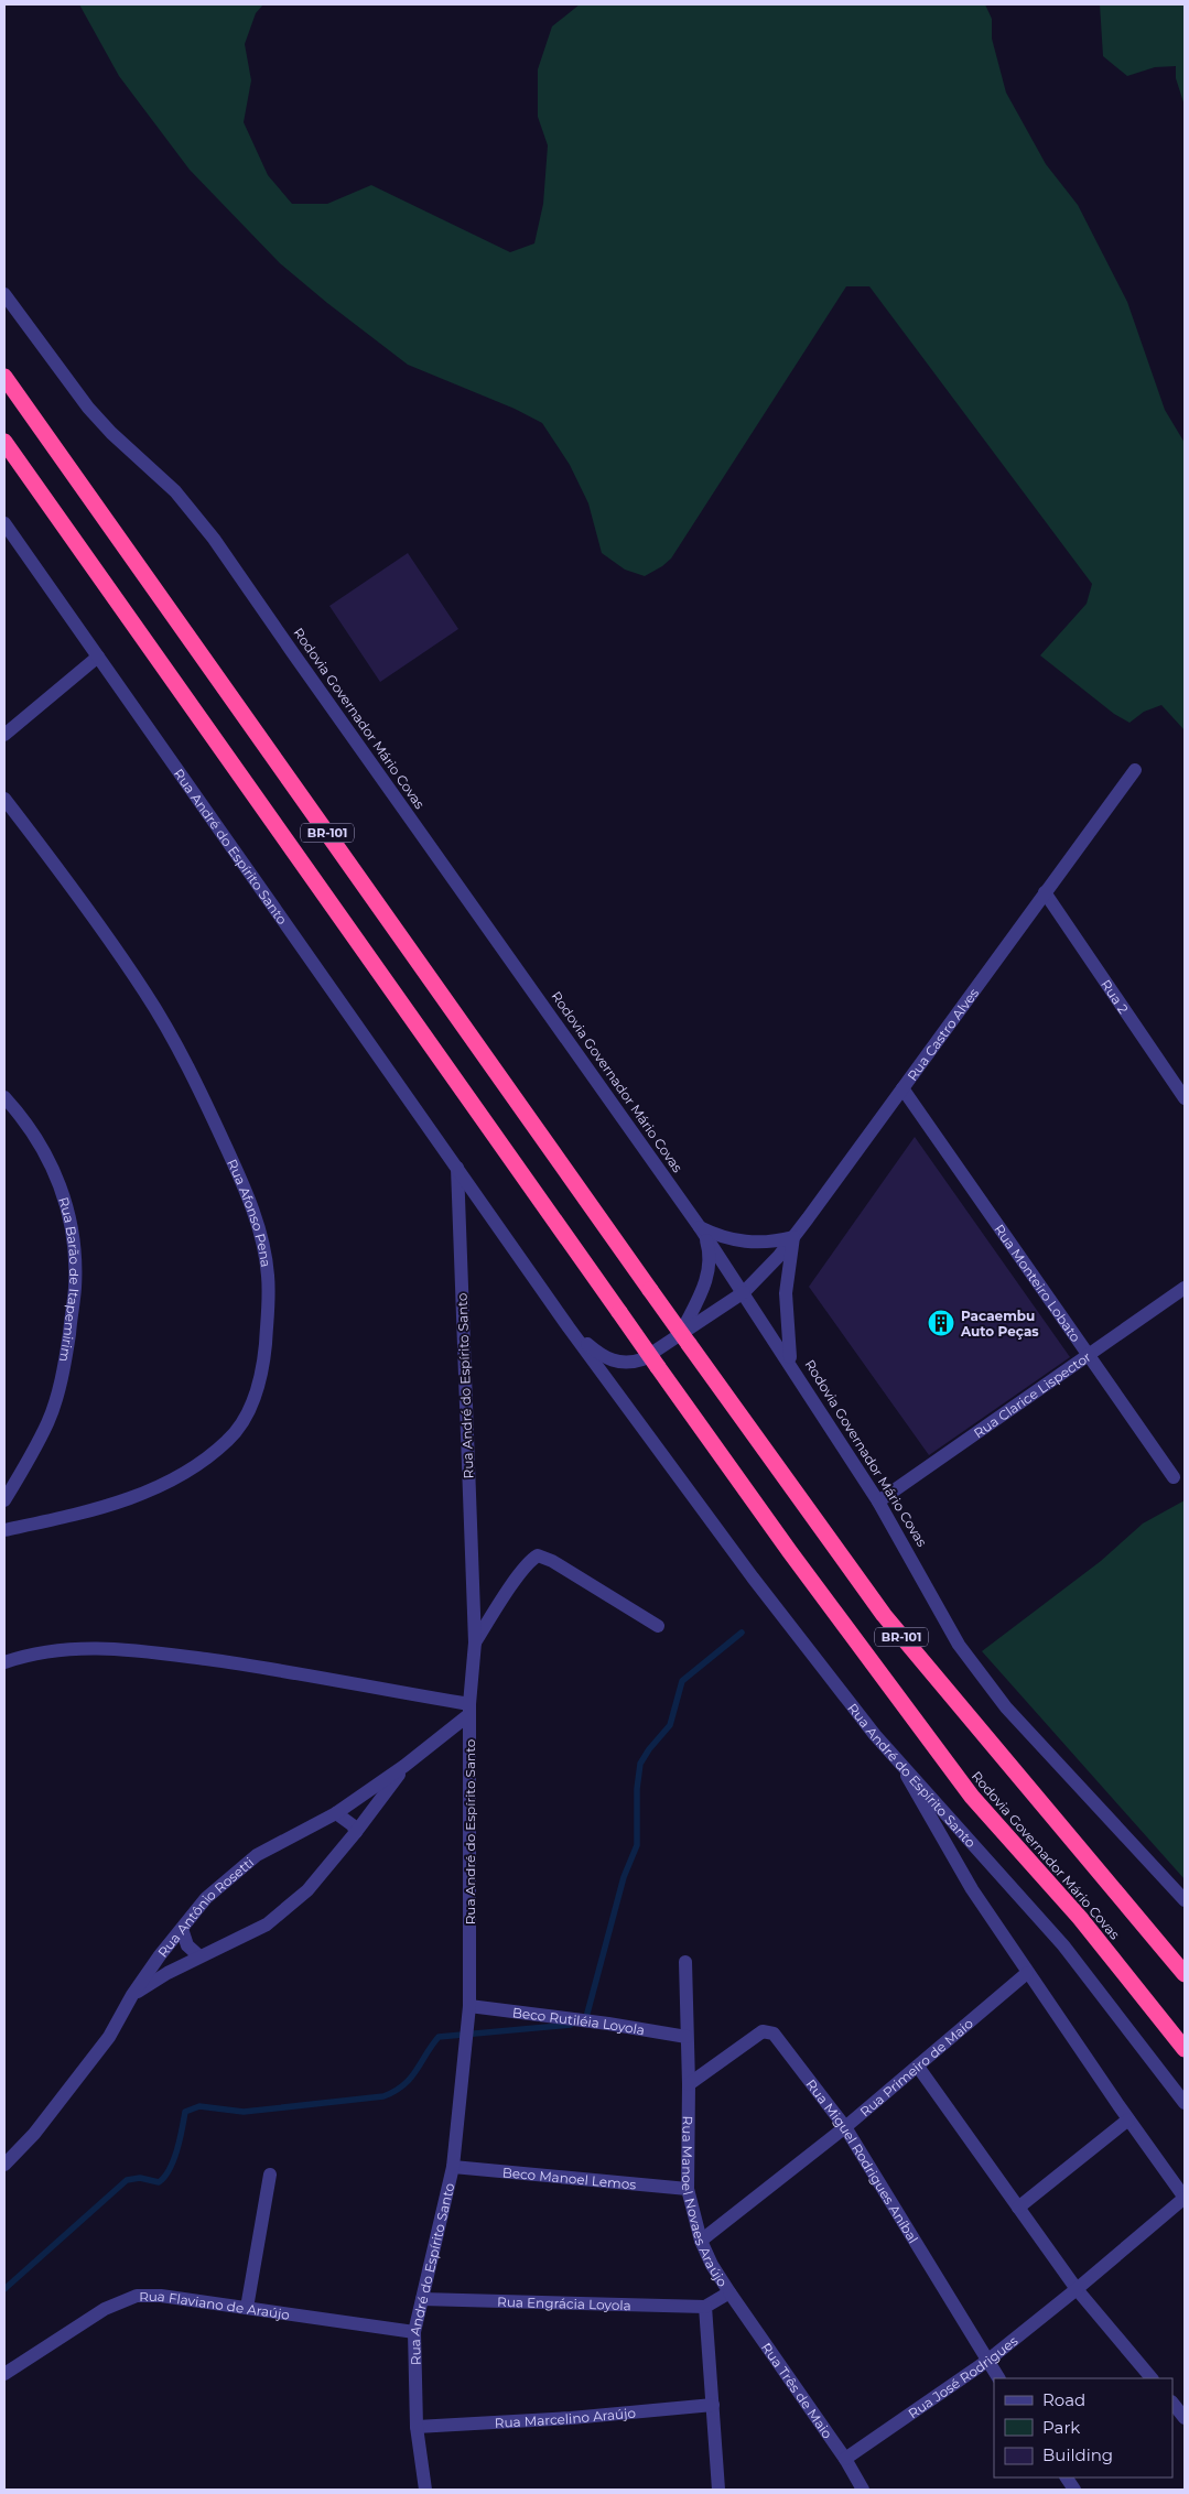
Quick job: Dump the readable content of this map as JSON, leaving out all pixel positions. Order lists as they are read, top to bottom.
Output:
{
  "streets": {
    "highway": ["Rodovia Governador Mário Covas", "BR-101"],
    "street": [
      "Rua André do Espírito Santo",
      "Rua 2",
      "Rua Castro Alves",
      "Rua Afonso Pena",
      "Rua Barão de Itapemirim",
      "Rua Monteiro Lobato",
      "Rua Clarice Lispector",
      "Rua Antônio Rosetti",
      "Beco Rutiléia Loyola",
      "Rua Primeiro de Maio",
      "Rua Miguel Rodrigues Aníbal",
      "Beco Manoel Lemos",
      "Rua Manoel Novaes Araújo",
      "Rua Engrácia Loyola",
      "Rua Flaviano de Araújo",
      "Rua José Rodrigues",
      "Rua Três de Maio",
      "Rua Marcelino Araújo"
    ]
  },
  "crossings": [
    ["Rodovia Governador Mário Covas", "Rua Castro Alves"],
    ["Rodovia Governador Mário Covas", "Rua Clarice Lispector"],
    ["BR-101", "Rua Castro Alves"],
    ["Rua André do Espírito Santo", "Rua Castro Alves"],
    ["Rua André do Espírito Santo", "Rua Antônio Rosetti"],
    ["Rua André do Espírito Santo", "Beco Rutiléia Loyola"],
    ["Rua André do Espírito Santo", "Beco Manoel Lemos"],
    ["Rua André do Espírito Santo", "Rua Engrácia Loyola"],
    ["Rua André do Espírito Santo", "Rua Flaviano de Araújo"],
    ["Rua André do Espírito Santo", "Rua Marcelino Araújo"],
    ["Rua 2", "Rua Castro Alves"],
    ["Rua Castro Alves", "Rua Monteiro Lobato"],
    ["Rua Monteiro Lobato", "Rua Clarice Lispector"],
    ["Beco Rutiléia Loyola", "Rua Manoel Novaes Araújo"],
    ["Rua Primeiro de Maio", "Rua Miguel Rodrigues Aníbal"],
    ["Rua Primeiro de Maio", "Rua Manoel Novaes Araújo"],
    ["Rua Miguel Rodrigues Aníbal", "Rua Manoel Novaes Araújo"],
    ["Rua Miguel Rodrigues Aníbal", "Rua José Rodrigues"],
    ["Beco Manoel Lemos", "Rua Manoel Novaes Araújo"],
    ["Rua Manoel Novaes Araújo", "Rua Engrácia Loyola"],
    ["Rua Manoel Novaes Araújo", "Rua Três de Maio"],
    ["Rua José Rodrigues", "Rua Três de Maio"]
  ],
  "places": {
    "building": ["Pacaembu Auto Peças"]
  },
  "legend": ["Road", "Park", "Building"]
}
